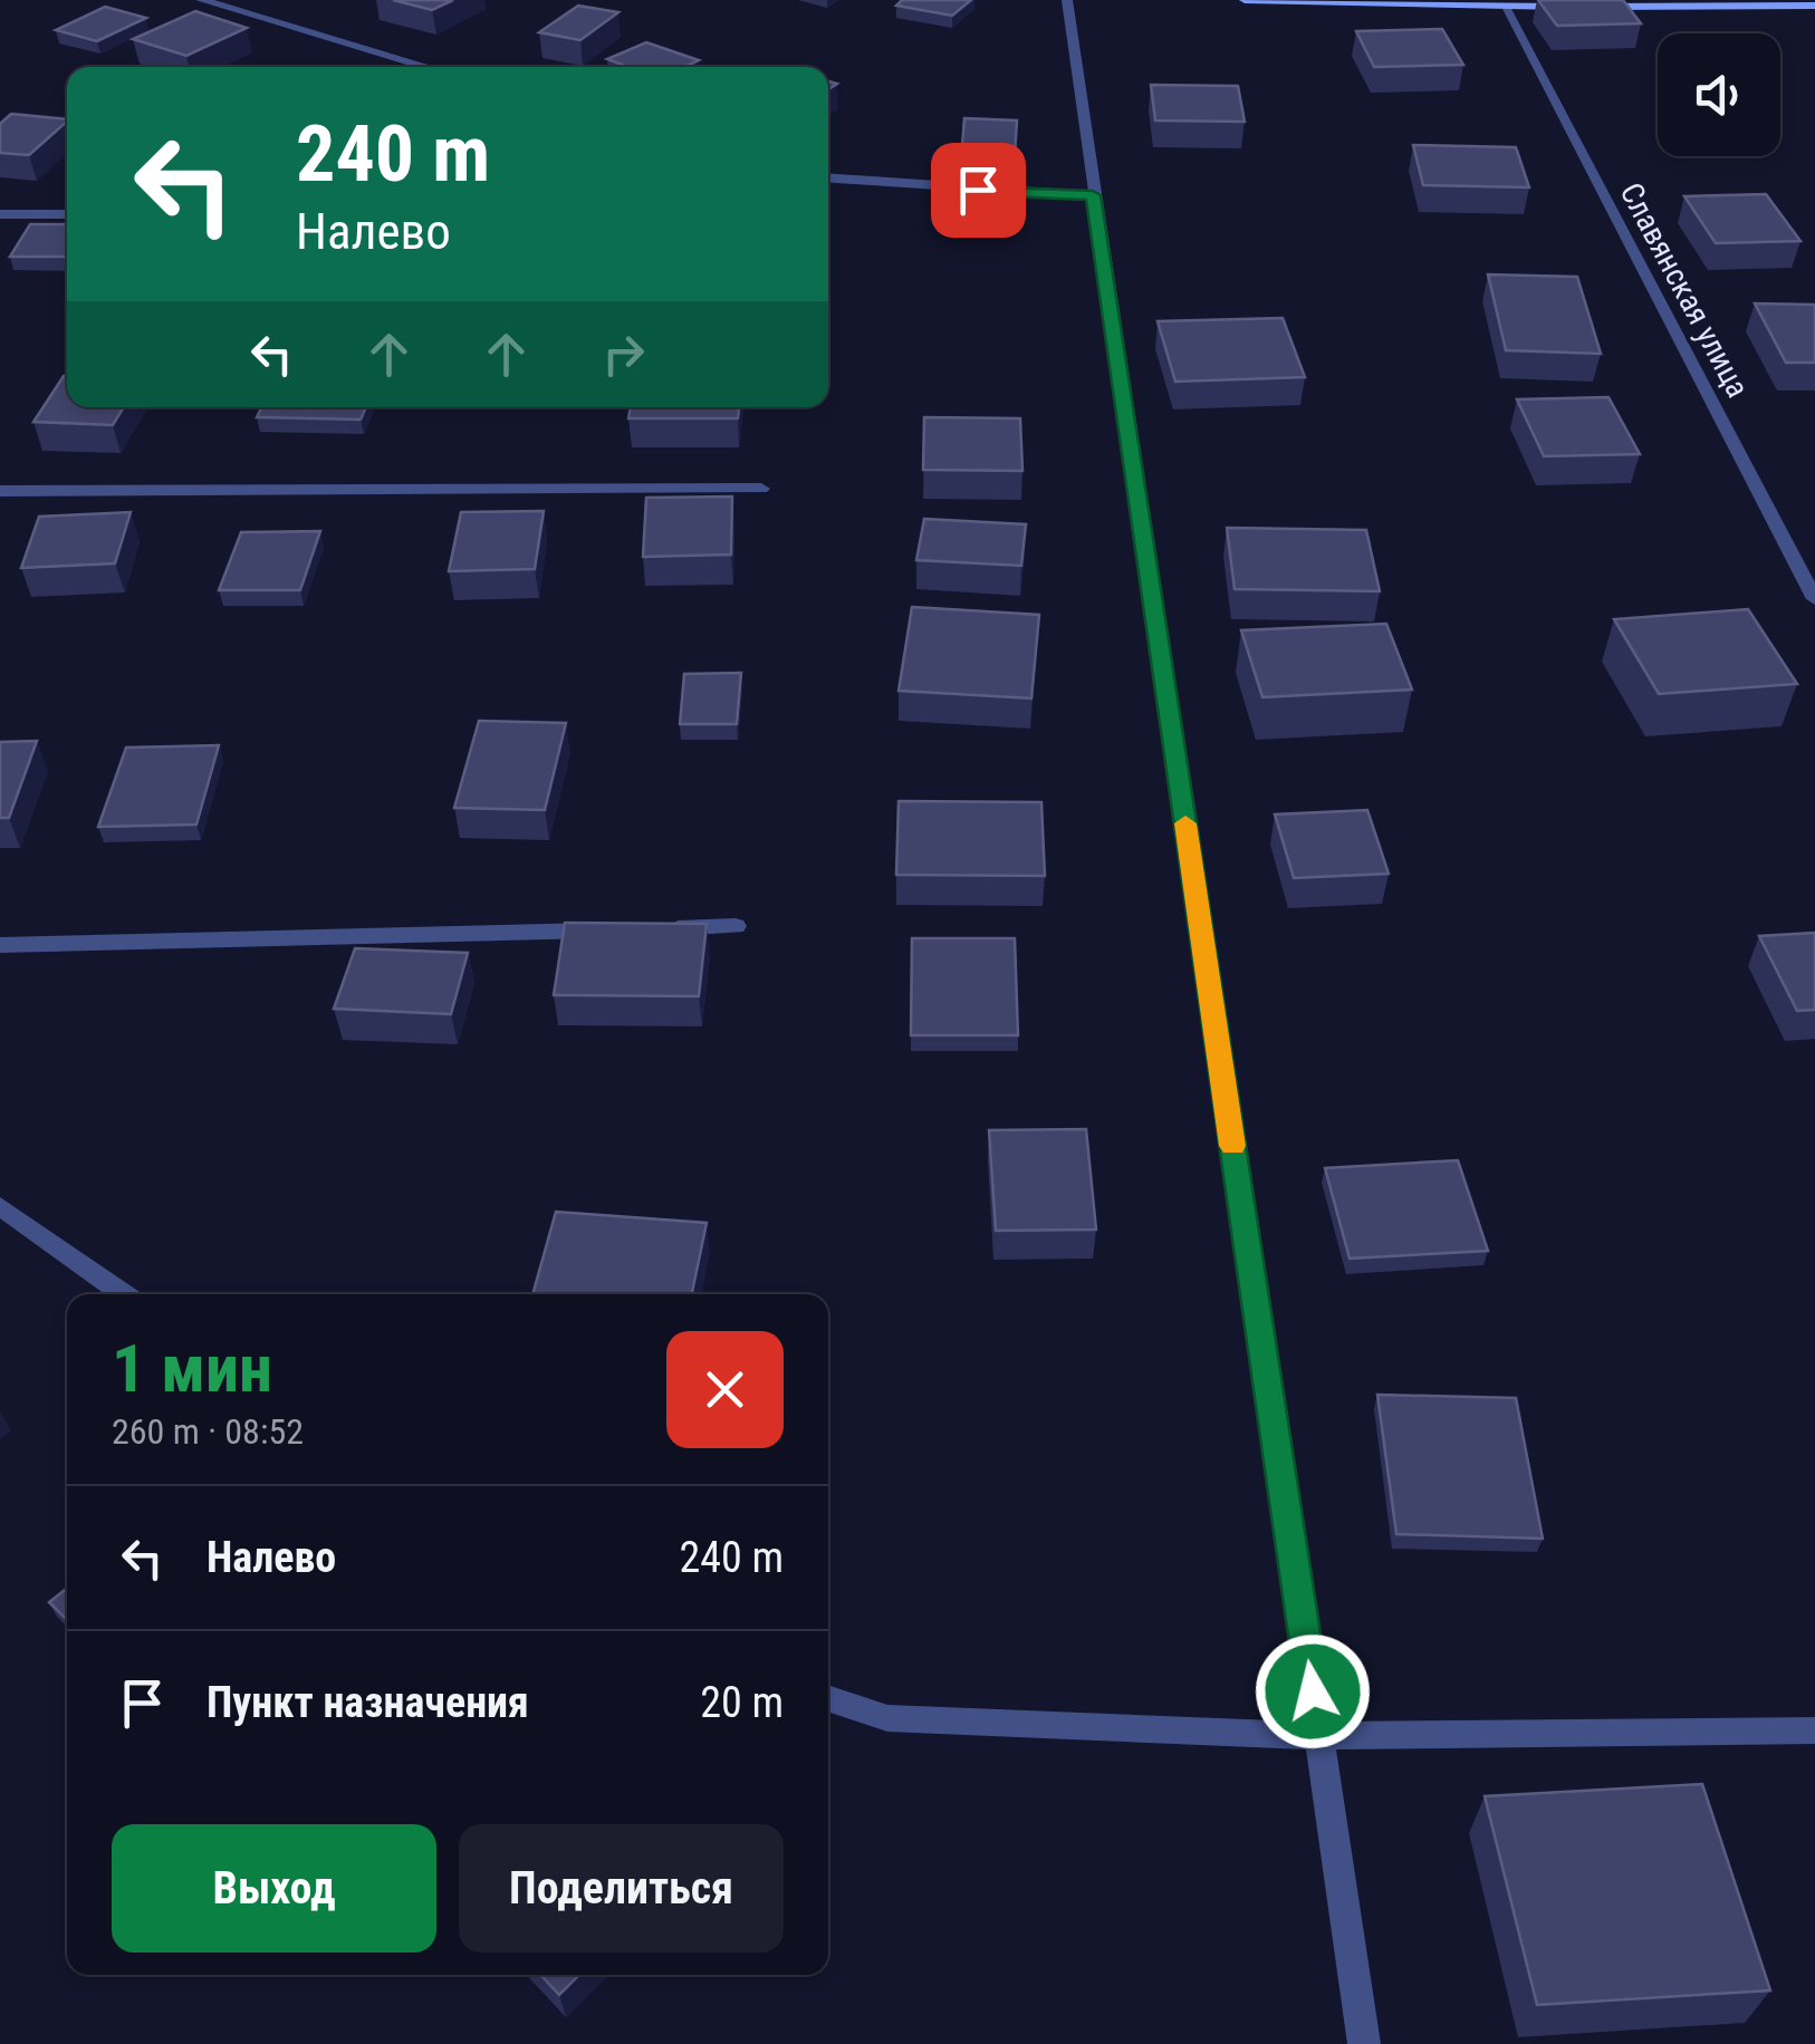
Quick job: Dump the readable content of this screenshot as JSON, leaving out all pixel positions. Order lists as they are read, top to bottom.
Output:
{
  "streets": {
    "street": ["Славянская улица"]
  },
  "page": {
    "turn": ["240 m", "Налево"],
    "heading": ["1 мин", "260 m · 08:52"],
    "list": [
      {
        "name": "Налево",
        "value": "240 m"
      },
      {
        "name": "Пункт назначения",
        "value": "20 m"
      }
    ],
    "buttons": ["Выход", "Поделиться"]
  }
}
